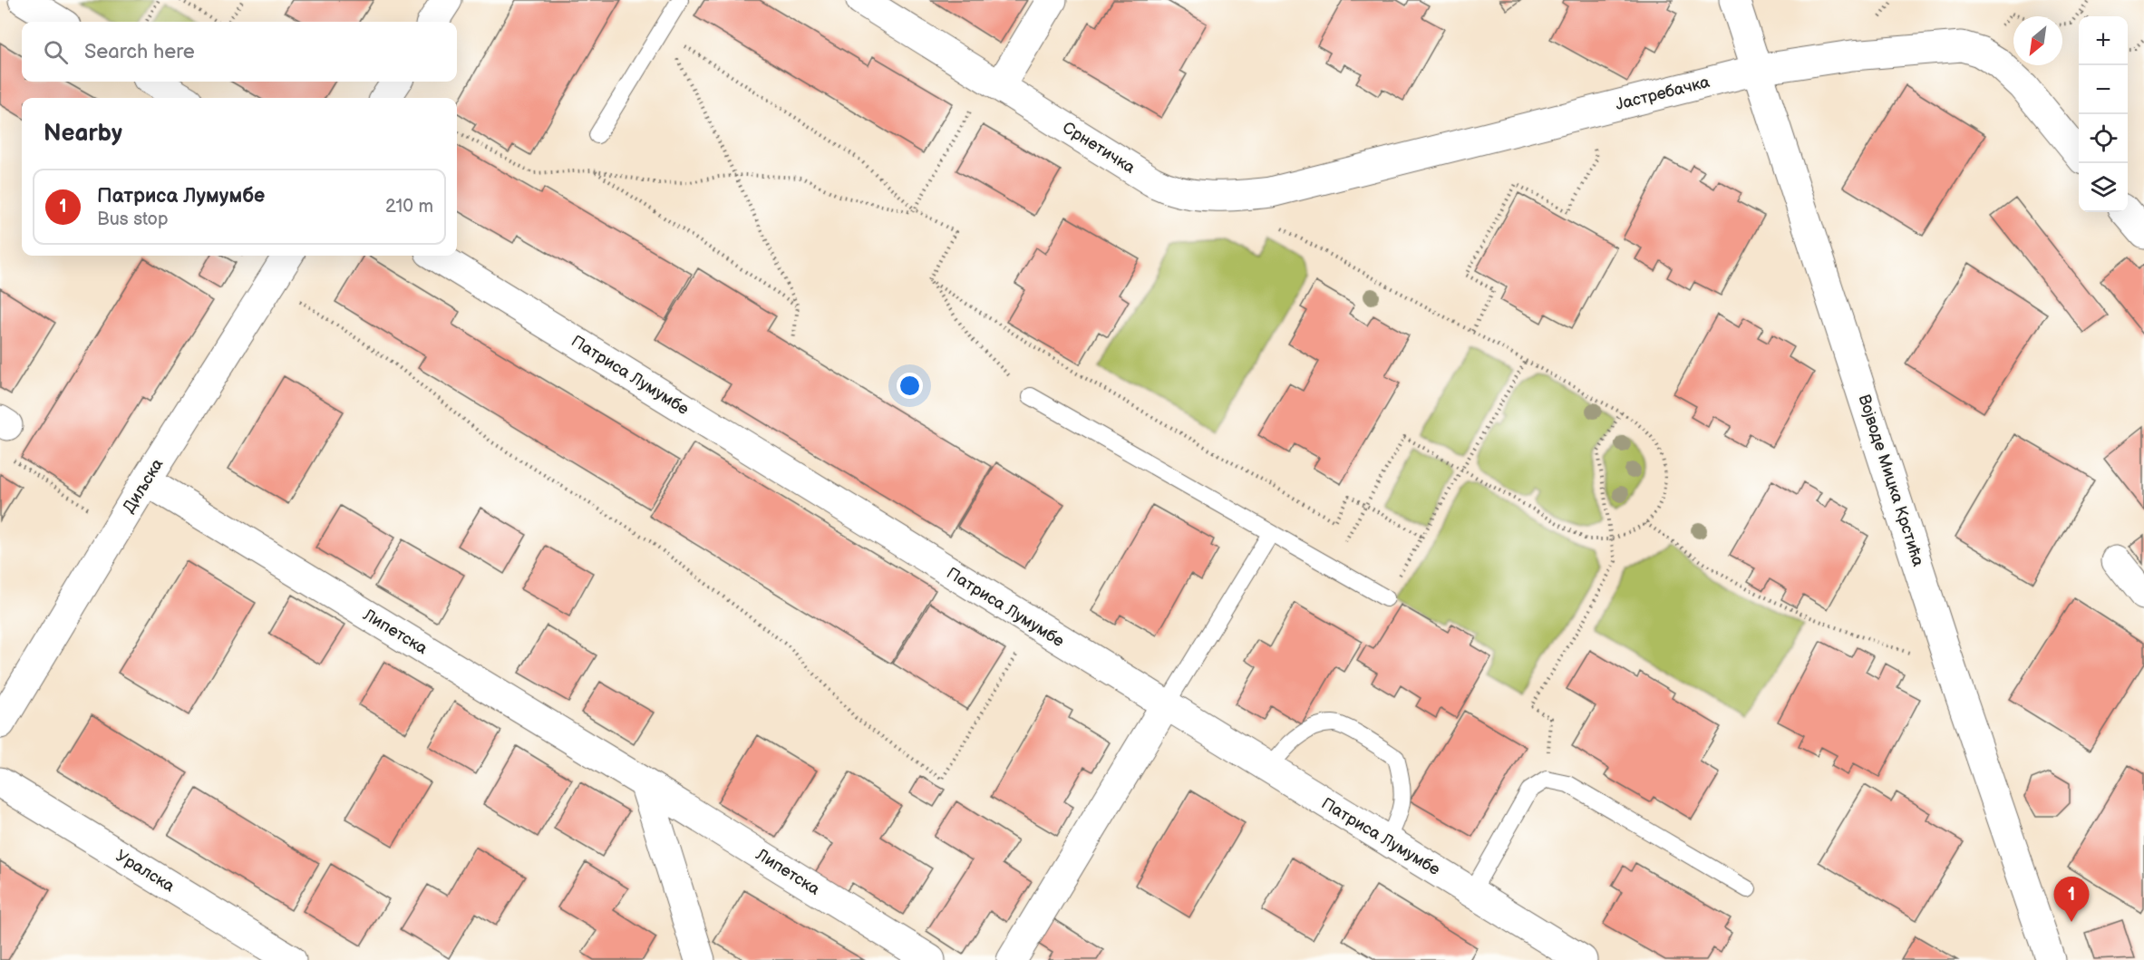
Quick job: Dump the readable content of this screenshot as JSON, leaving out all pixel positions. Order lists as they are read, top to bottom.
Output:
{
  "streets": {
    "street": [
      "Јастребачка",
      "Срнетичка",
      "Патриса Лумумбе",
      "Војводе Мицка Крстића",
      "Диљска",
      "Липетска",
      "Уралска"
    ]
  },
  "crossings": [
    ["Јастребачка", "Срнетичка"],
    ["Јастребачка", "Војводе Мицка Крстића"],
    ["Диљска", "Липетска"]
  ],
  "north": "bottom left",
  "page": {
    "map_buttons": ["+", "−"],
    "search": "Search here",
    "heading": "Nearby",
    "list": [
      {
        "mark": "1",
        "name": "Патриса Лумумбе",
        "note": "Bus stop",
        "value": "210 m"
      }
    ],
    "pins": "1"
  }
}
